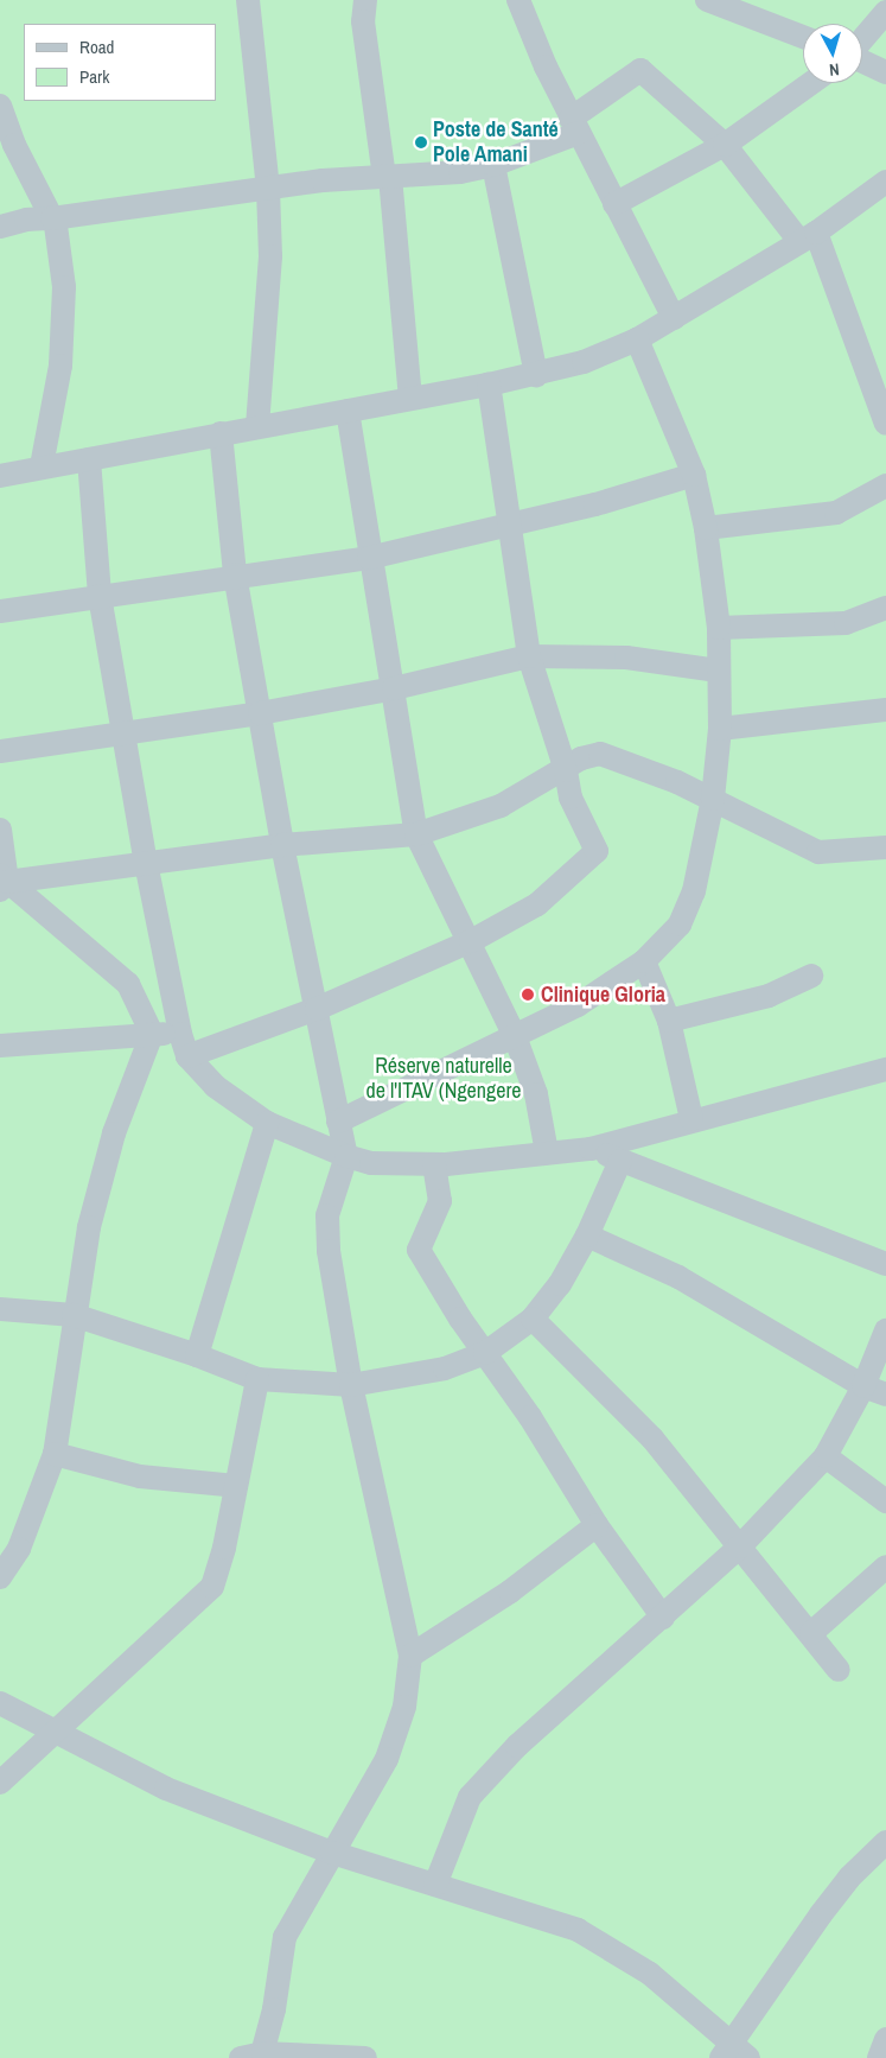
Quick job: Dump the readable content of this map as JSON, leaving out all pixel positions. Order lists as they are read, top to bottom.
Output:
{
  "parks": ["Réserve naturelle de l'ITAV (Ngengere"],
  "places": ["Poste de Santé Pole Amani", "Clinique Gloria"],
  "legend": ["Road", "Park"],
  "north": "bottom"
}
